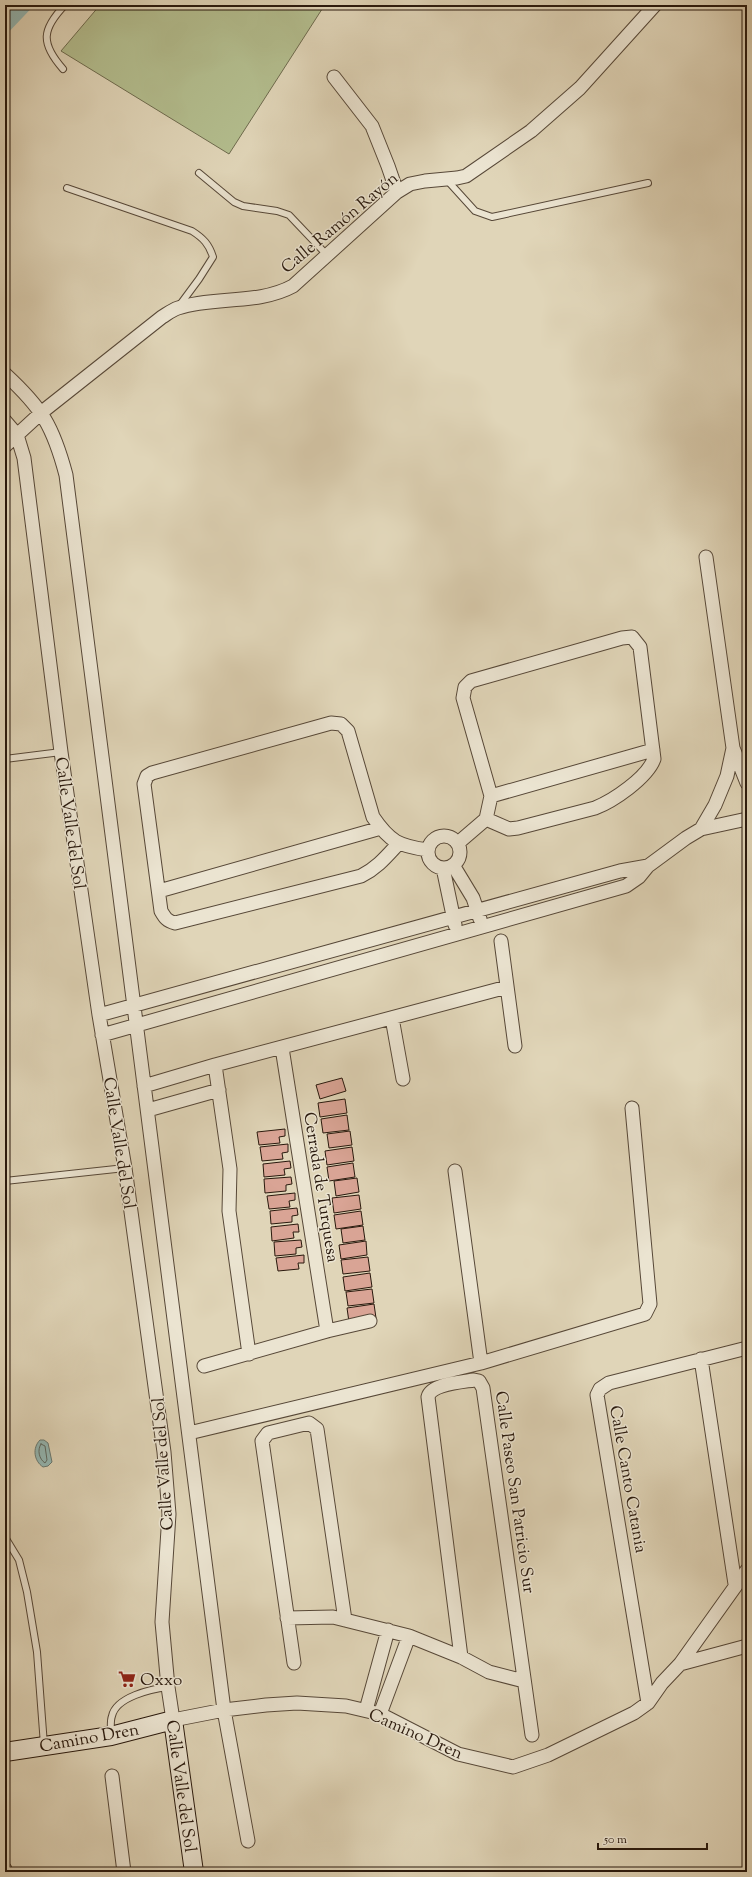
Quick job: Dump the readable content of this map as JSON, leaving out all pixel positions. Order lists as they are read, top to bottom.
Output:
{
  "streets": {
    "street": [
      "Calle Ramón Rayón",
      "Calle Valle del Sol",
      "Cerrada de Turquesa",
      "Calle Canto Catania",
      "Calle Paseo San Patricio Sur",
      "Camino Dren"
    ]
  },
  "crossings": [
    ["Calle Ramón Rayón", "Calle Valle del Sol"],
    ["Calle Valle del Sol", "Camino Dren"],
    ["Calle Canto Catania", "Camino Dren"]
  ],
  "places": {
    "supermarket": ["Oxxo"]
  },
  "scale_bar": "50 m"
}
